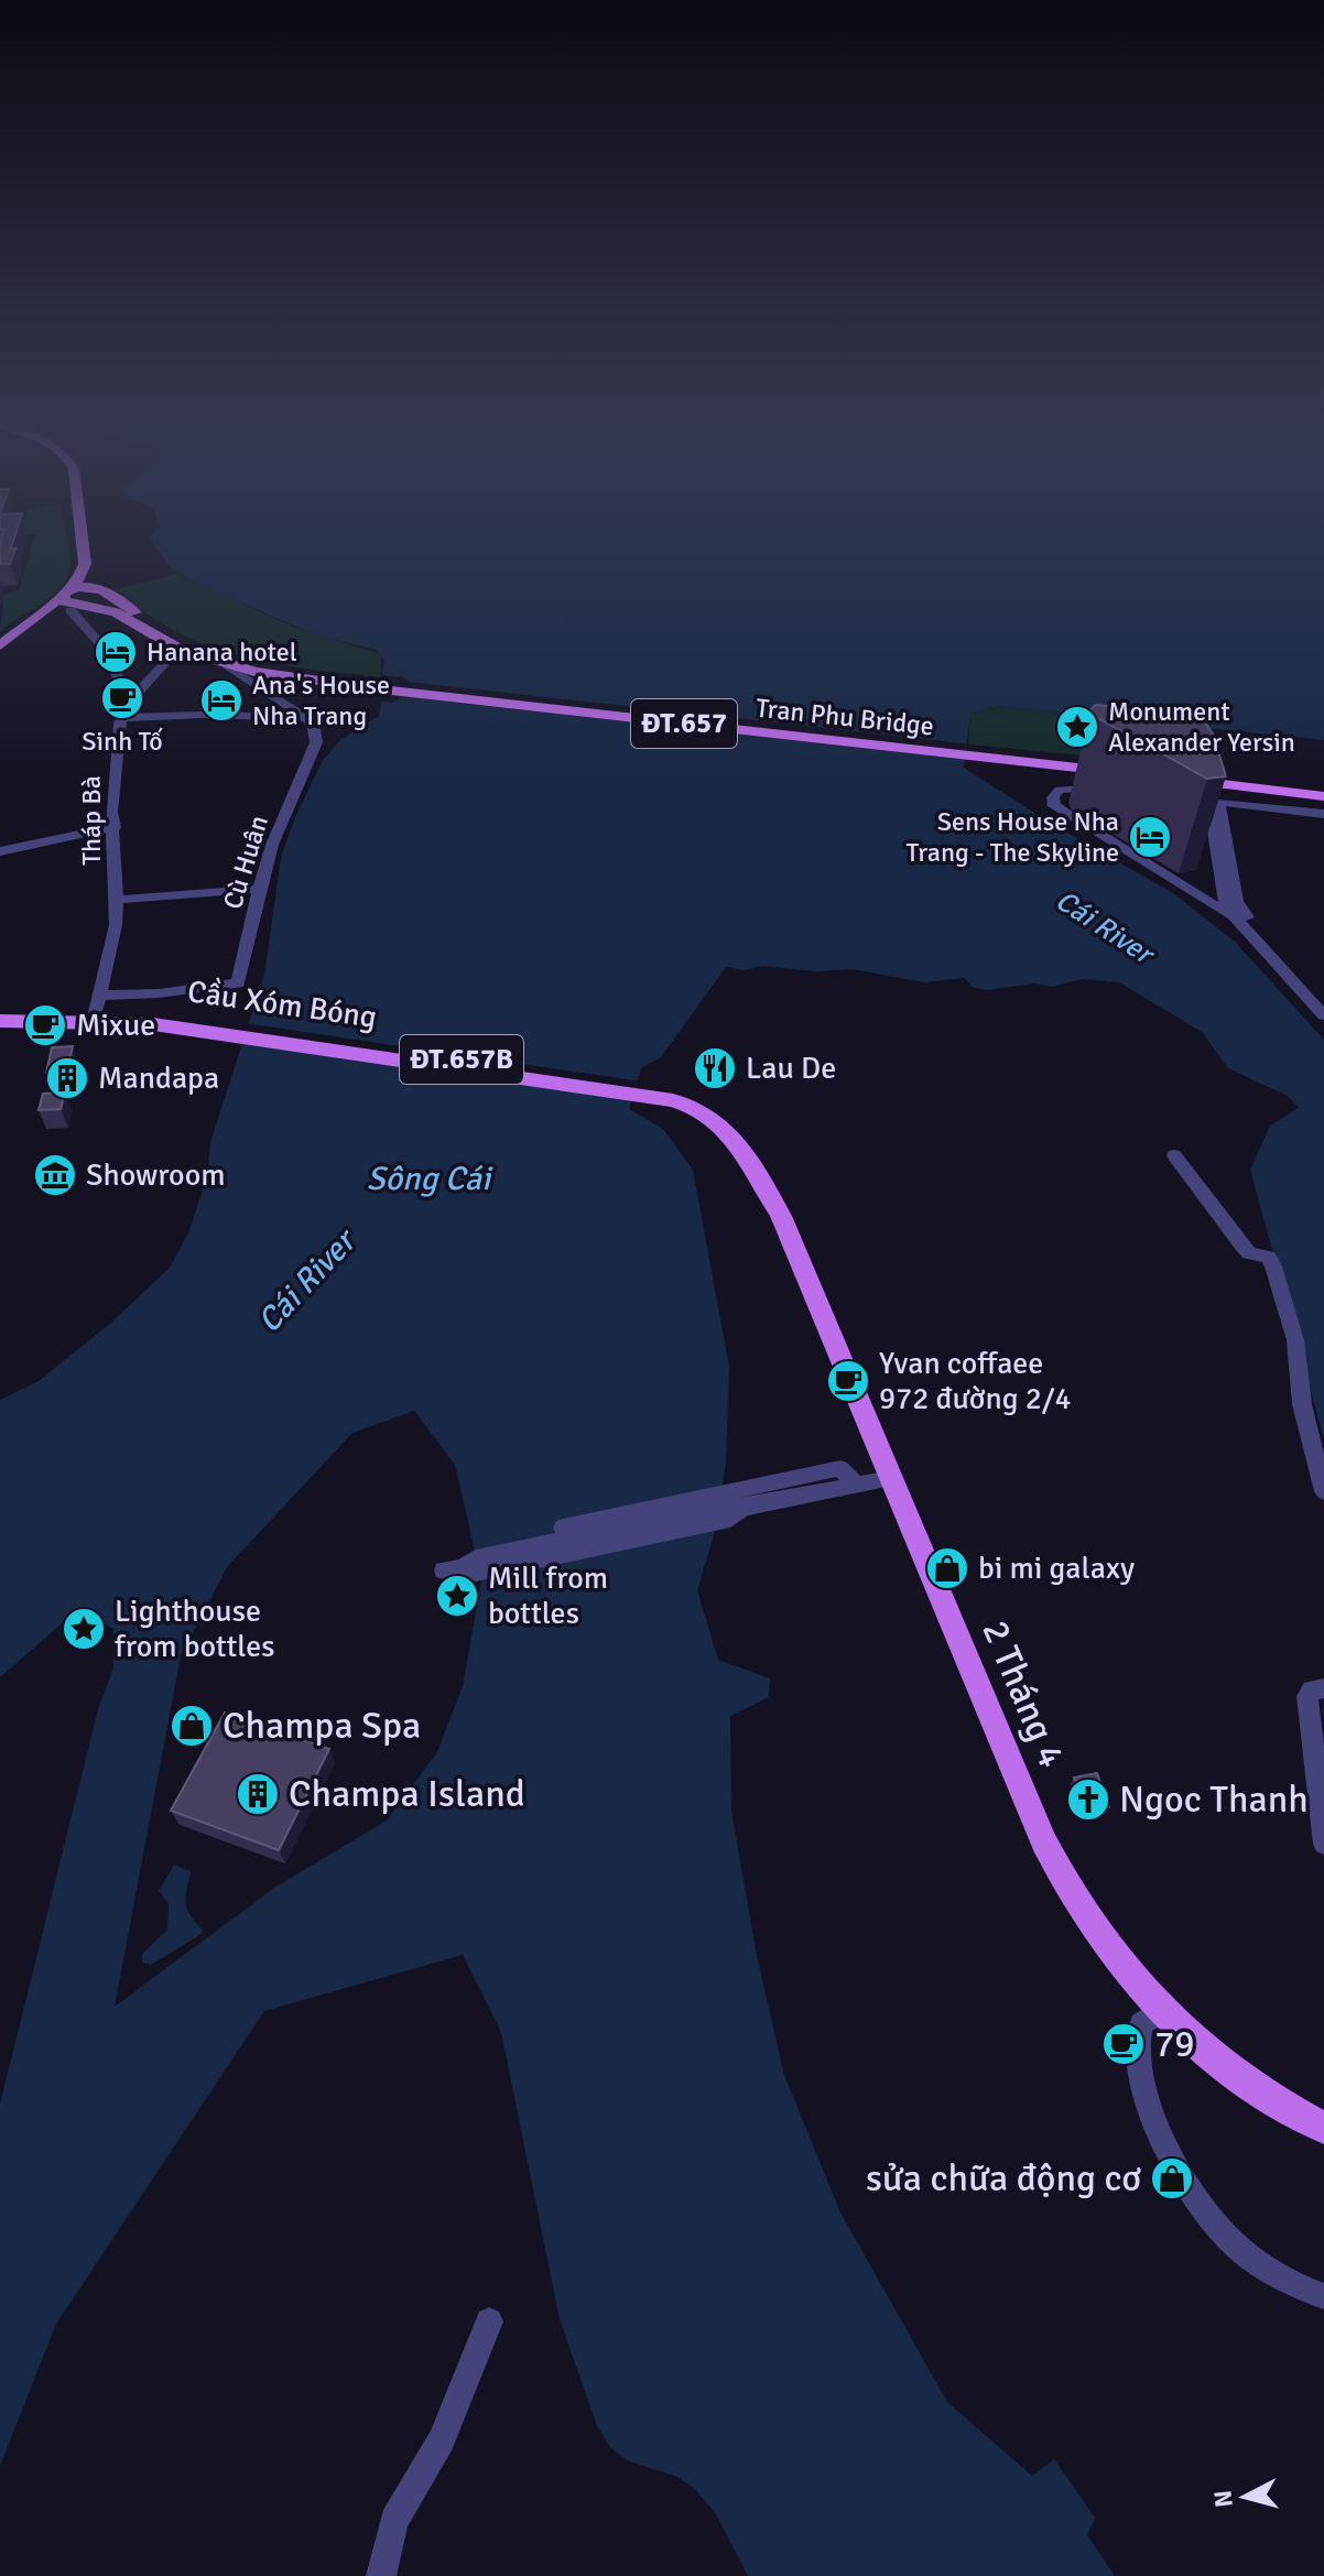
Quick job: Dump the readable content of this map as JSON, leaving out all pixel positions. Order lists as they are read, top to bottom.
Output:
{
  "streets": {
    "main road": [
      "Tran Phu Bridge",
      "ĐT.657",
      "Cầu Xóm Bóng",
      "ĐT.657B",
      "2 Tháng 4"
    ],
    "street": ["Tháp Bà", "Cù Huân"]
  },
  "crossings": [
    ["Tran Phu Bridge", "ĐT.657"],
    ["ĐT.657", "Tháp Bà"],
    ["Tháp Bà", "Cù Huân"],
    ["Tháp Bà", "ĐT.657B"],
    ["Cù Huân", "ĐT.657B"],
    ["Cầu Xóm Bóng", "ĐT.657B"],
    ["Cầu Xóm Bóng", "2 Tháng 4"]
  ],
  "water": ["Cái River", "Sông Cái"],
  "places": {
    "hotel": ["Hanana hotel", "Ana's House Nha Trang", "Sens House Nha Trang - The Skyline"],
    "cafe": [
      "Sinh Tố",
      "Mixue",
      "Yvan coffaee 972 đường 2/4",
      "79"
    ],
    "place": ["Monument Alexander Yersin", "Mill from bottles", "Lighthouse from bottles"],
    "restaurant": ["Lau De"],
    "building": ["Mandapa", "Champa Island"],
    "museum": ["Showroom"],
    "shop": ["bi mi galaxy", "Champa Spa", "sửa chữa động cơ"],
    "church": ["Ngoc Thanh"]
  },
  "north": "left"
}
